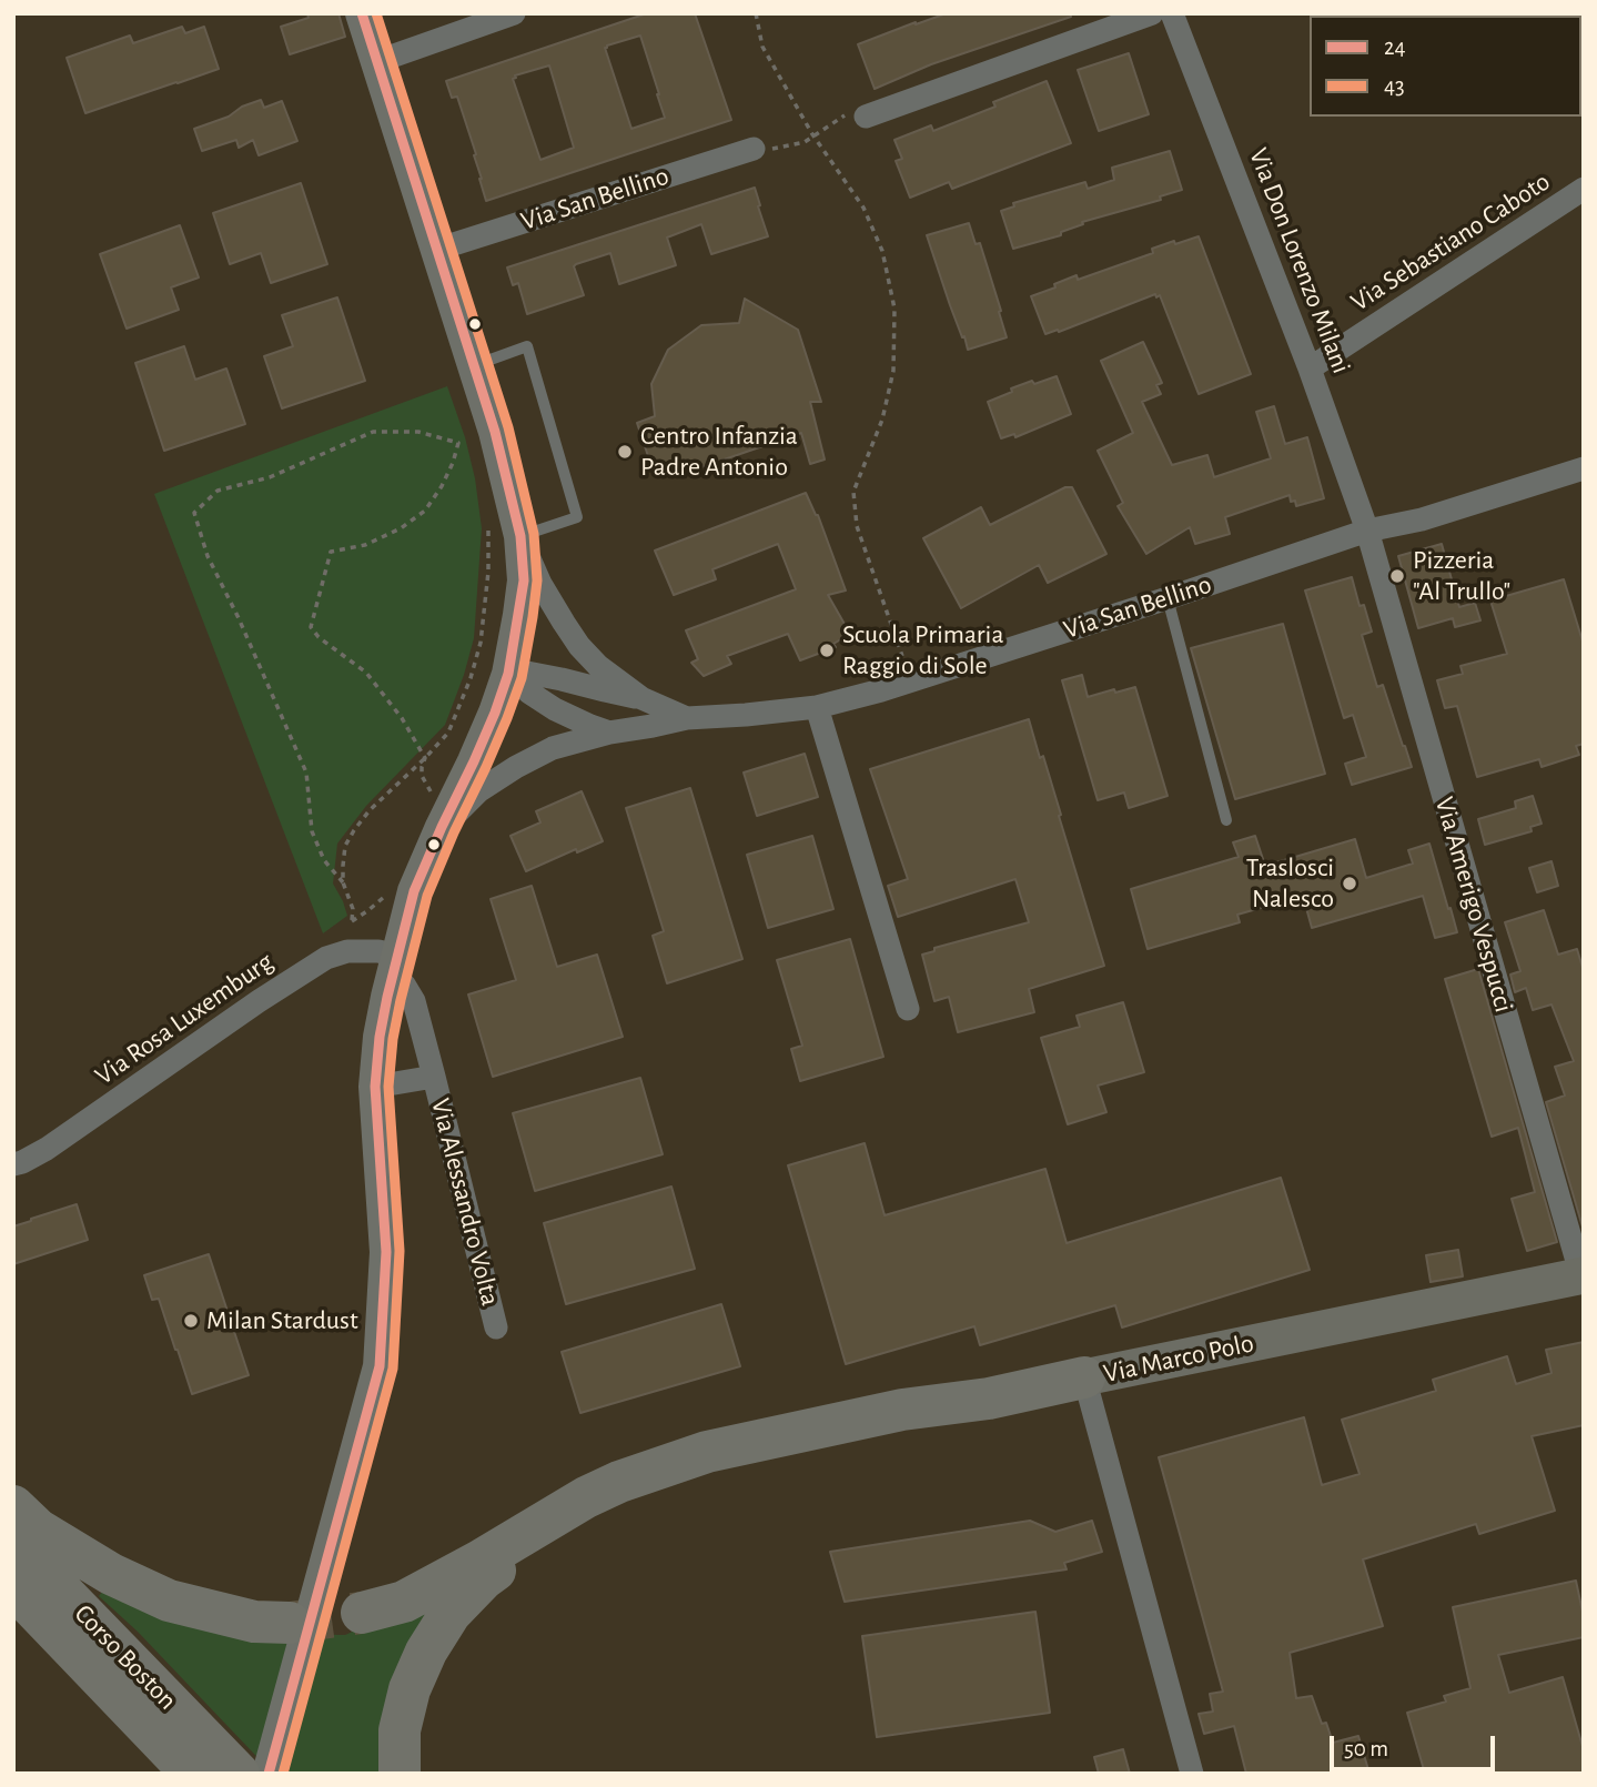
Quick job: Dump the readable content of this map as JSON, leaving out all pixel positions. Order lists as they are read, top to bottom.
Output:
{
  "streets": {
    "highway": ["Corso Boston"],
    "main road": ["Via Marco Polo"],
    "street": [
      "Via San Bellino",
      "Via Sebastiano Caboto",
      "Via Don Lorenzo Milani",
      "Via Amerigo Vespucci",
      "Via Rosa Luxemburg",
      "Via Alessandro Volta"
    ]
  },
  "crossings": [
    ["Via San Bellino", "Via Don Lorenzo Milani"],
    ["Via San Bellino", "Via Amerigo Vespucci"],
    ["Via Sebastiano Caboto", "Via Don Lorenzo Milani"],
    ["Via Don Lorenzo Milani", "Via Amerigo Vespucci"],
    ["Via Amerigo Vespucci", "Via Marco Polo"],
    ["Via Rosa Luxemburg", "Via Alessandro Volta"]
  ],
  "places": [
    "Centro Infanzia Padre Antonio",
    "Pizzeria \"Al Trullo\"",
    "Scuola Primaria Raggio di Sole",
    "Traslosci Nalesco",
    "Milan Stardust"
  ],
  "lines": ["transit line 24", "transit line 43"],
  "legend": ["24", "43"],
  "scale_bar": "50 m"
}
